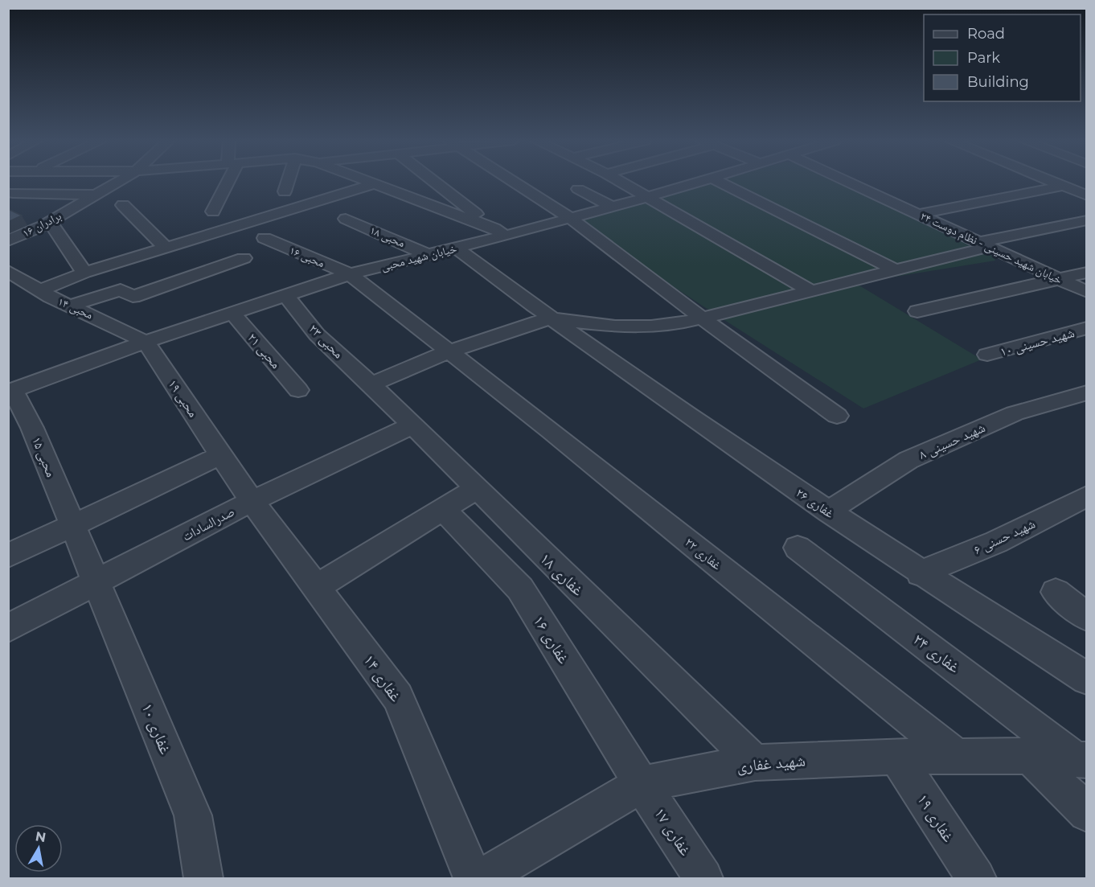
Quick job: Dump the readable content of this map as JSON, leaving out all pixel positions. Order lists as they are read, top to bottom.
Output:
{
  "streets": {
    "street": [
      "برادران ۱۶",
      "محبی ۱۸",
      "خیابان شهید حسینی - نظام دوست ۲۴",
      "محبی ۱۶",
      "خیابان شهید محبی",
      "محبی ۱۴",
      "محبی ۲۳",
      "شهید حسینی ۱۰",
      "محبی ۲۱",
      "محبی ۱۹",
      "شهید حسینی ۸",
      "محبی ۱۵",
      "غفاری ۲۶",
      "صدرالسادات",
      "شهید حسنی ۶",
      "غفاری ۲۲",
      "غفاری ۱۸",
      "غفاری ۱۶",
      "غفاری ۲۴",
      "غفاری ۱۴",
      "غفاری ۱۰",
      "شهید غفاری",
      "غفاری ۱۹",
      "غفاری ۱۷"
    ]
  },
  "crossings": [
    ["محبی ۱۸", "خیابان شهید محبی"],
    ["محبی ۱۶", "خیابان شهید محبی"],
    ["محبی ۱۶", "غفاری ۲۲"],
    ["خیابان شهید محبی", "محبی ۱۴"],
    ["خیابان شهید محبی", "محبی ۲۳"],
    ["خیابان شهید محبی", "محبی ۲۱"],
    ["خیابان شهید محبی", "محبی ۱۹"],
    ["خیابان شهید محبی", "محبی ۱۵"],
    ["خیابان شهید محبی", "غفاری ۲۶"],
    ["محبی ۱۴", "محبی ۱۹"],
    ["محبی ۲۳", "غفاری ۱۸"],
    ["محبی ۱۹", "صدرالسادات"],
    ["محبی ۱۹", "غفاری ۱۴"],
    ["شهید حسینی ۸", "غفاری ۲۶"],
    ["محبی ۱۵", "صدرالسادات"],
    ["محبی ۱۵", "غفاری ۱۰"],
    ["غفاری ۲۶", "شهید حسنی ۶"],
    ["صدرالسادات", "غفاری ۱۸"],
    ["صدرالسادات", "غفاری ۱۴"],
    ["صدرالسادات", "غفاری ۱۰"],
    ["غفاری ۲۲", "شهید غفاری"],
    ["غفاری ۱۸", "شهید غفاری"],
    ["غفاری ۱۶", "شهید غفاری"],
    ["غفاری ۱۶", "غفاری ۱۷"],
    ["غفاری ۲۴", "شهید غفاری"],
    ["شهید غفاری", "غفاری ۱۹"],
    ["شهید غفاری", "غفاری ۱۷"]
  ],
  "legend": ["Road", "Park", "Building"],
  "north": "top"
}
